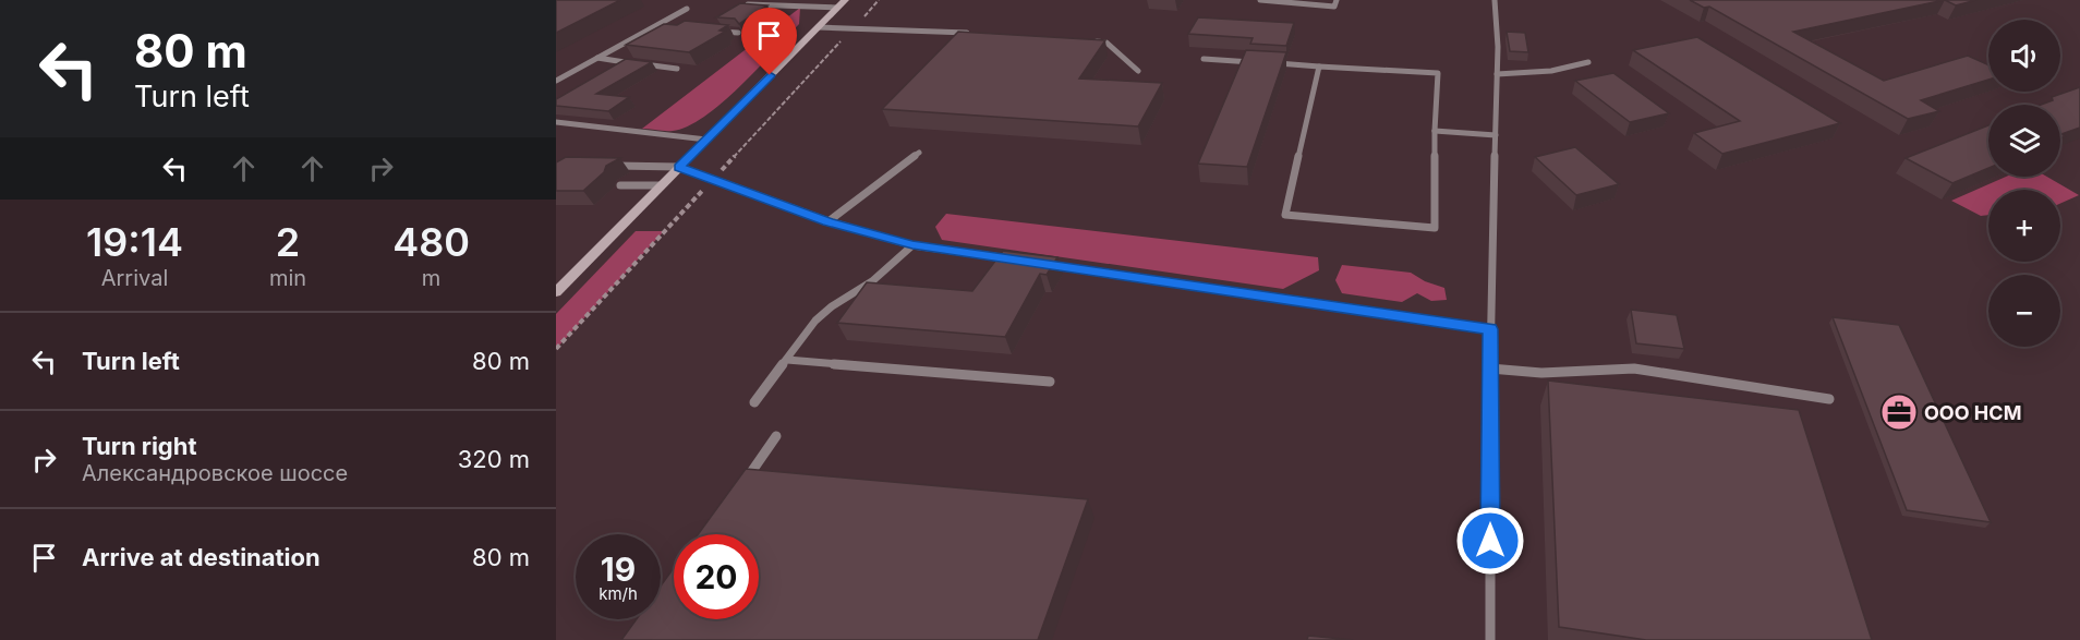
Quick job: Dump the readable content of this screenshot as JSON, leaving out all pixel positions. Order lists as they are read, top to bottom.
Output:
{
  "places": {
    "office": ["ООО НСМ"]
  },
  "page": {
    "turn": ["80 m", "Turn left"],
    "map_buttons": ["+", "−"],
    "eta": [
      "19:14",
      "Arrival",
      "2",
      "min",
      "480",
      "m"
    ],
    "list": [
      {
        "name": "Turn left",
        "value": "80 m"
      },
      {
        "name": "Turn right",
        "note": "Александровское шоссе",
        "value": "320 m"
      },
      {
        "name": "Arrive at destination",
        "value": "80 m"
      }
    ],
    "speed": "19 km/h",
    "limit": "20"
  }
}
